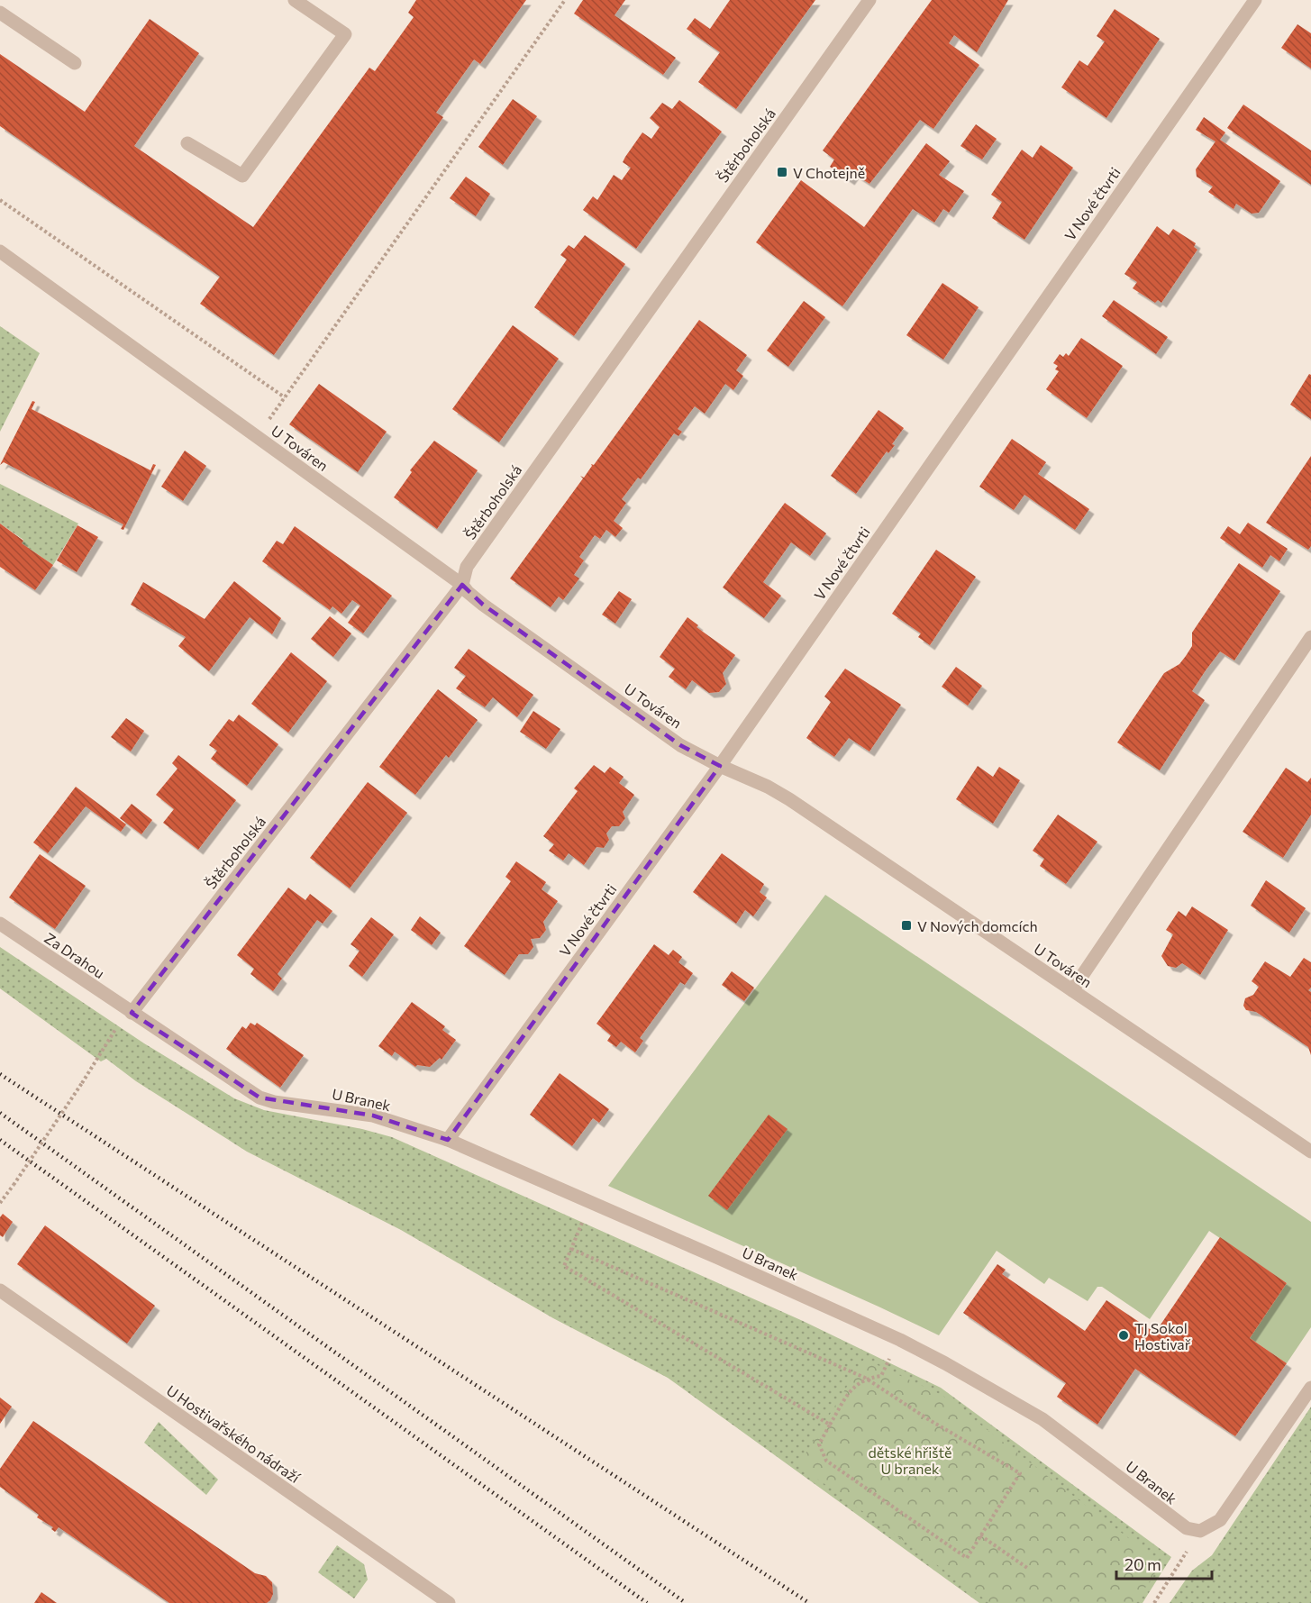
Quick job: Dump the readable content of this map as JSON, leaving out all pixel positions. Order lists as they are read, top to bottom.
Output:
{
  "streets": {
    "street": [
      "Štěrboholská",
      "V Nové čtvrti",
      "U Továren",
      "Za Drahou",
      "U Branek",
      "U Hostivařského nádraží"
    ]
  },
  "crossings": [
    ["Štěrboholská", "U Továren"],
    ["Štěrboholská", "Za Drahou"],
    ["Štěrboholská", "U Branek"],
    ["V Nové čtvrti", "U Továren"],
    ["V Nové čtvrti", "U Branek"],
    ["Za Drahou", "U Branek"]
  ],
  "parks": ["dětské hřiště U branek"],
  "places": {
    "transit": ["V Chotejně", "V Nových domcích"],
    "other": ["TJ Sokol Hostivař"]
  },
  "scale_bar": "20 m"
}
